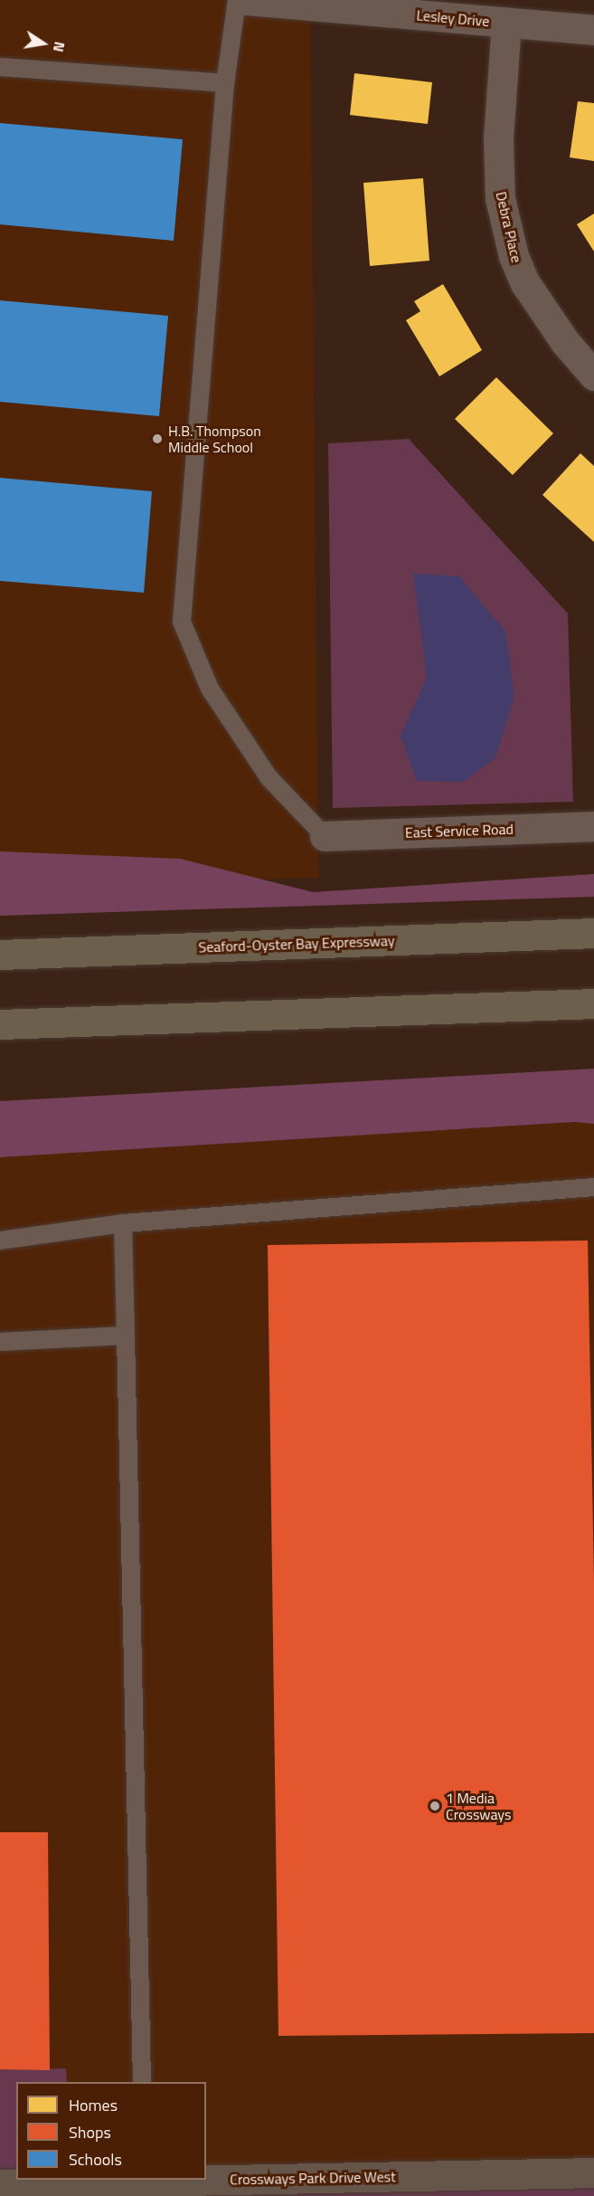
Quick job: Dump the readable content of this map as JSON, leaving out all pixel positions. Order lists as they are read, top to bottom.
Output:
{
  "streets": {
    "highway": ["Seaford-Oyster Bay Expressway"],
    "street": [
      "Lesley Drive",
      "Debra Place",
      "East Service Road",
      "Crossways Park Drive West"
    ]
  },
  "crossings": [
    ["Lesley Drive", "Debra Place"]
  ],
  "places": ["H.B. Thompson Middle School", "1 Media Crossways"],
  "legend": ["Homes", "Shops", "Schools"],
  "north": "right"
}
